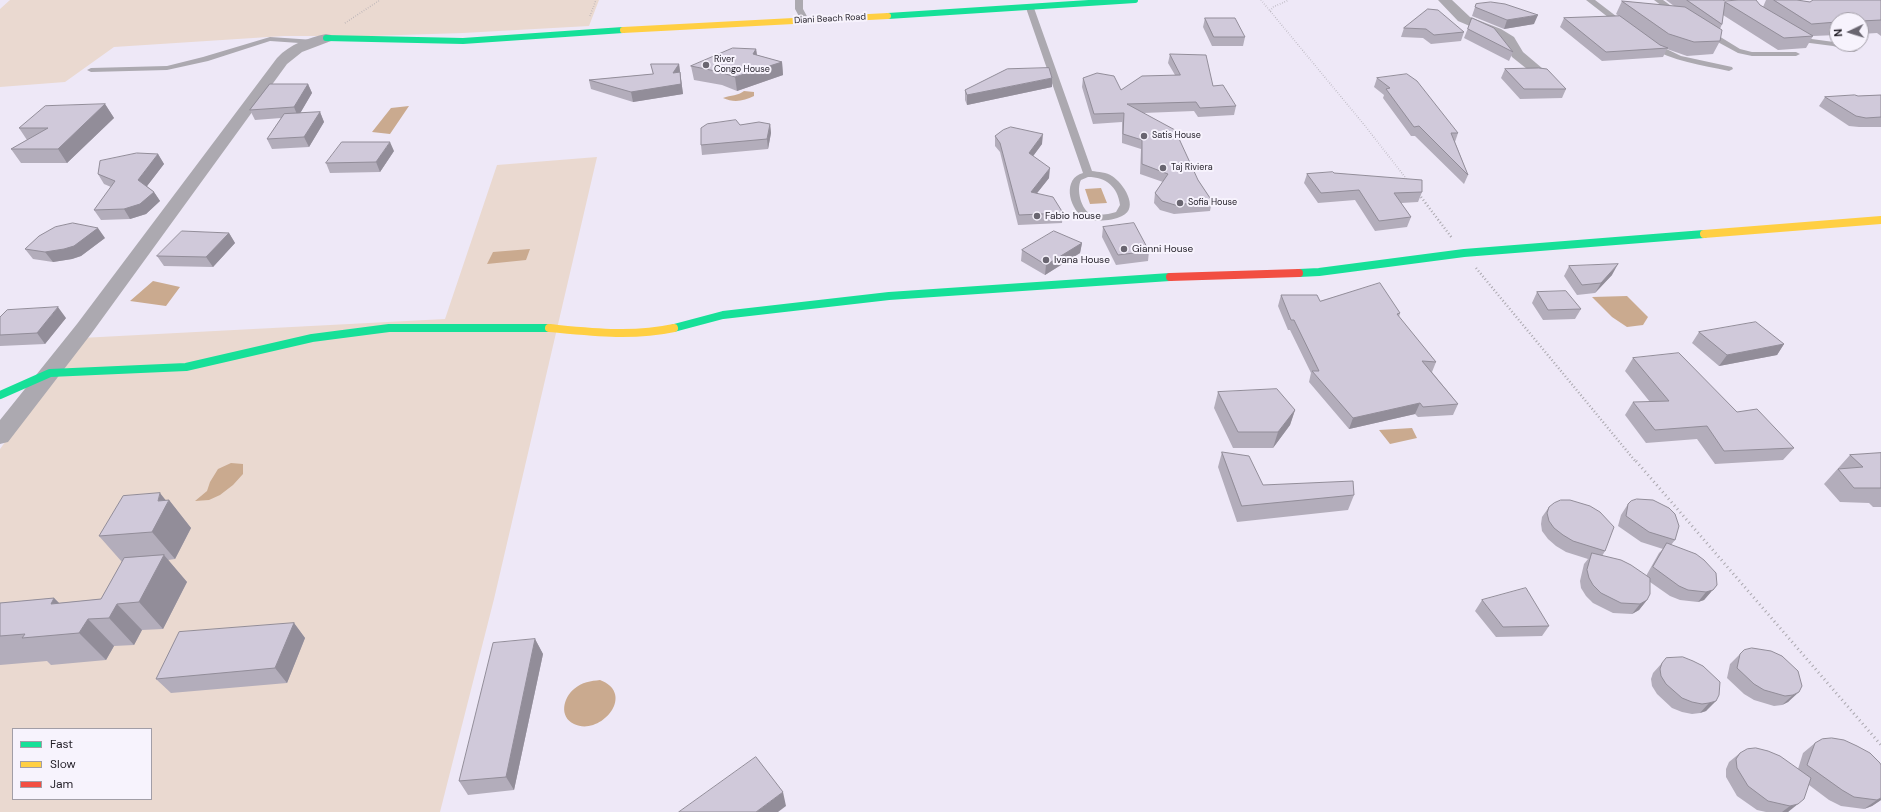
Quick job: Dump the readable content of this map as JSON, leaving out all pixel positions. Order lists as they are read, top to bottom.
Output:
{
  "streets": {
    "street": ["Diani Beach Road"]
  },
  "places": [
    "River Congo House",
    "Satis House",
    "Taj Riviera",
    "Sofia House",
    "Fabio house",
    "Gianni House",
    "Ivana House"
  ],
  "legend": ["Fast", "Slow", "Jam"],
  "north": "left"
}
